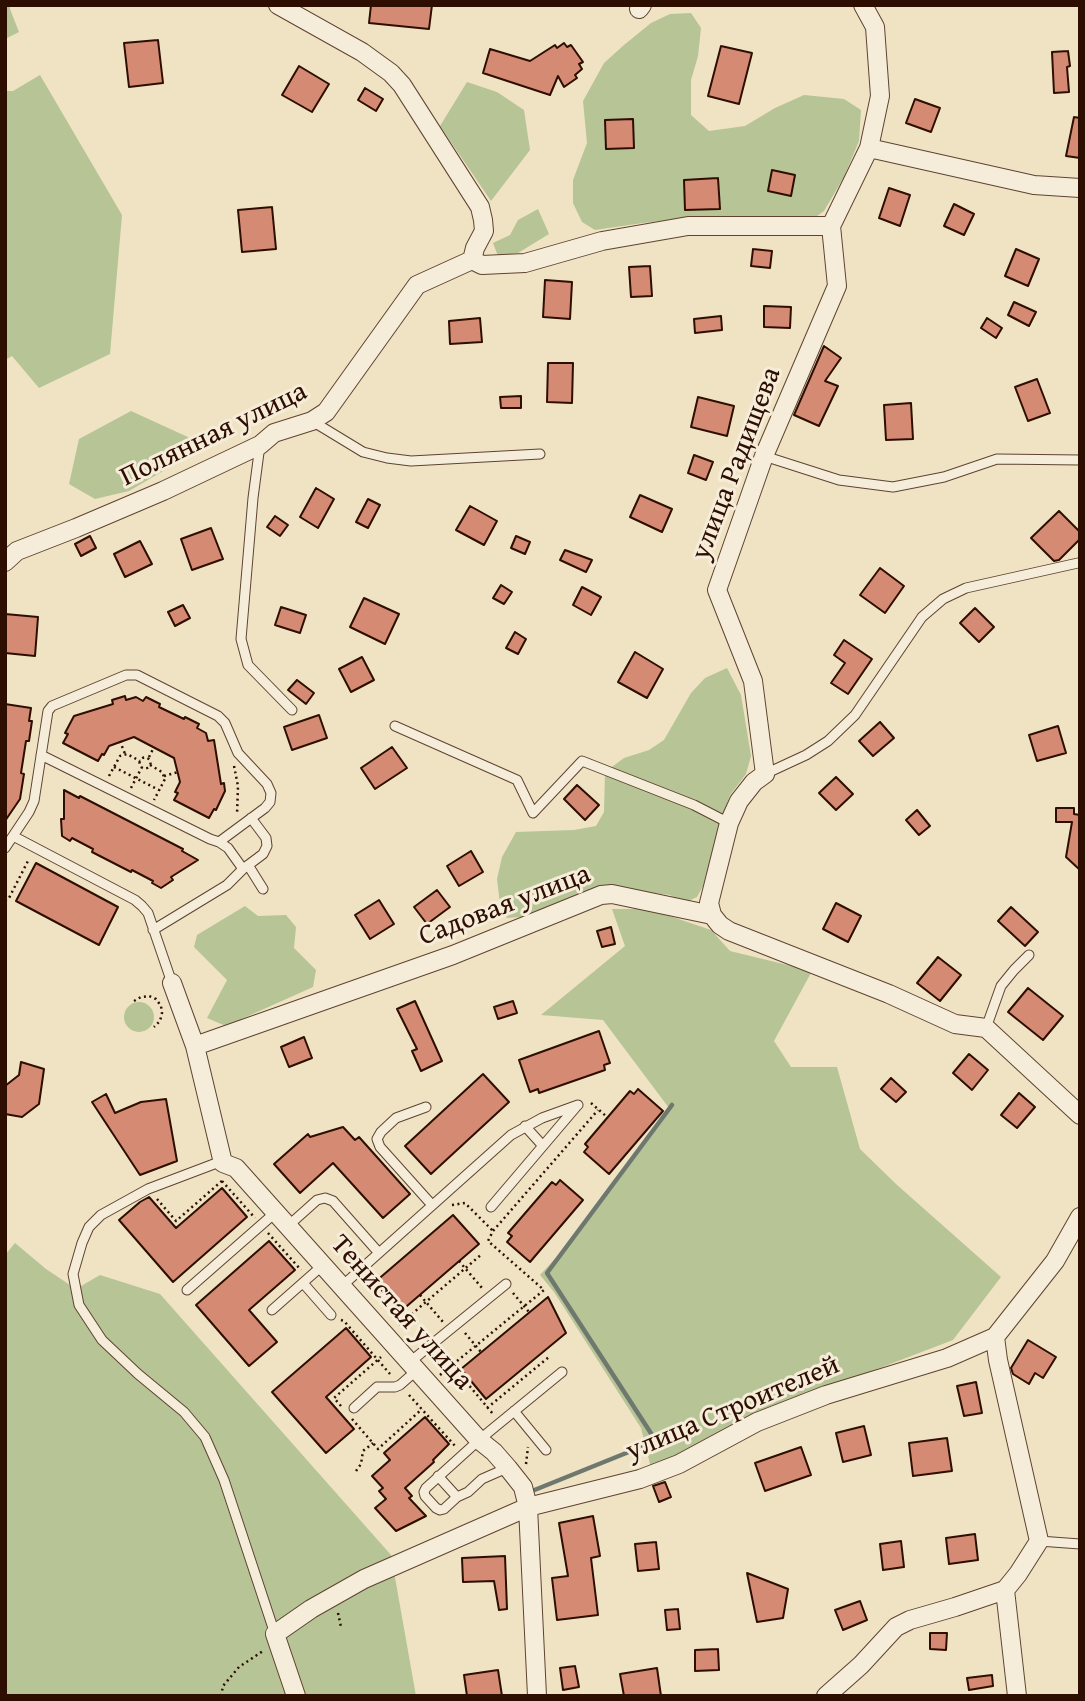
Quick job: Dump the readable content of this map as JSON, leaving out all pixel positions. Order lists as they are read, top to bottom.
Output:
{
  "streets": {
    "street": [
      "Полянная улица",
      "улица Радищева",
      "Садовая улица",
      "Тенистая улица",
      "улица Строителей"
    ]
  },
  "crossings": [
    ["Тенистая улица", "улица Строителей"]
  ]
}
